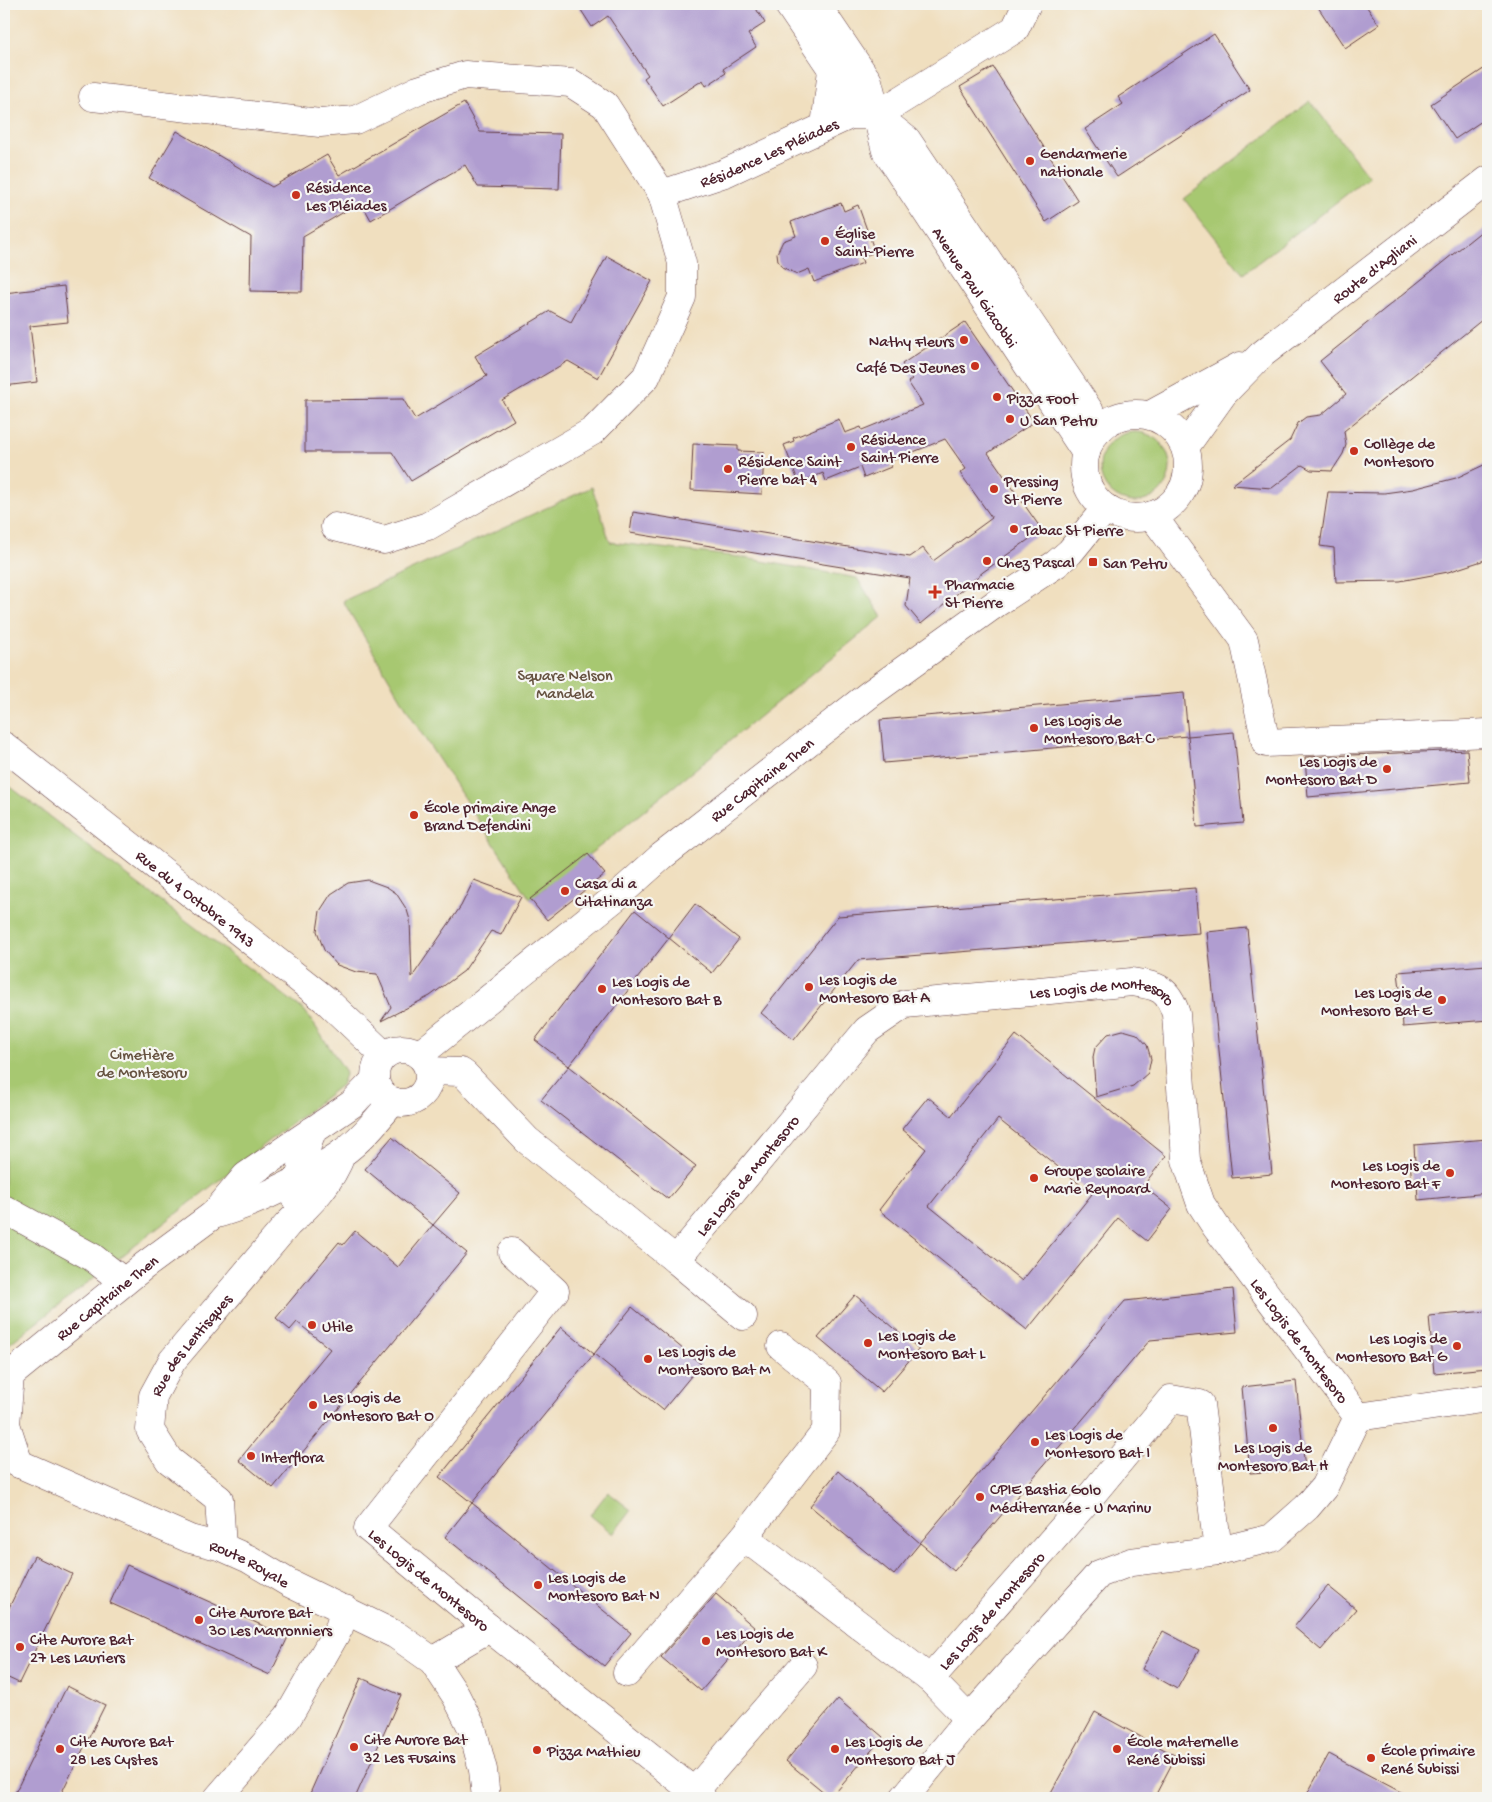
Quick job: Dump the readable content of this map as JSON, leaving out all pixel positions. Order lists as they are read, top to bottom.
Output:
{
  "streets": {
    "main road": [
      "Résidence Les Pléiades",
      "Route d'Agliani",
      "Avenue Paul Giacobbi",
      "Rue Capitaine Then",
      "Rue du 4 Octobre 1943",
      "Les Logis de Montesoro",
      "Rue des Lentisques",
      "Route Royale"
    ]
  },
  "crossings": [
    ["Résidence Les Pléiades", "Avenue Paul Giacobbi"],
    ["Route d'Agliani", "Avenue Paul Giacobbi"],
    ["Route d'Agliani", "Rue Capitaine Then"],
    ["Avenue Paul Giacobbi", "Rue Capitaine Then"],
    ["Rue Capitaine Then", "Rue du 4 Octobre 1943"],
    ["Rue Capitaine Then", "Rue des Lentisques"],
    ["Rue des Lentisques", "Route Royale"]
  ],
  "parks": ["Square Nelson Mandela", "Cimetière de Montesoru"],
  "places": {
    "other": [
      "Gendarmerie nationale",
      "Résidence Les Pléiades",
      "Église Saint-Pierre",
      "Nathy Fleurs",
      "Café Des Jeunes",
      "Pizza Foot",
      "U San Petru",
      "Résidence Saint Pierre",
      "Collège de Montesoro",
      "Résidence Saint Pierre bat 4",
      "Pressing St Pierre",
      "Tabac St Pierre",
      "Chez Pascal",
      "Les Logis de Montesoro Bat C",
      "Les Logis de Montesoro Bat D",
      "École primaire Ange Brand Defendini",
      "Casa di a Citatinanza",
      "Les Logis de Montesoro Bat A",
      "Les Logis de Montesoro Bat B",
      "Les Logis de Montesoro Bat E",
      "Les Logis de Montesoro Bat F",
      "Groupe scolaire Marie Reynoard",
      "Utile",
      "Les Logis de Montesoro Bat L",
      "Les Logis de Montesoro Bat G",
      "Les Logis de Montesoro Bat M",
      "Les Logis de Montesoro Bat O",
      "Les Logis de Montesoro Bat H",
      "Les Logis de Montesoro Bat I",
      "Interflora",
      "CPIE Bastia Golo Méditerranée - U Marinu",
      "Les Logis de Montesoro Bat N",
      "Cite Aurore Bat 30 Les Marronniers",
      "Les Logis de Montesoro Bat K",
      "Cite Aurore Bat 27 Les Lauriers",
      "Cite Aurore Bat 32 Les Fusains",
      "Cite Aurore Bat 28 Les Cystes",
      "Les Logis de Montesoro Bat J",
      "École maternelle René Subissi",
      "Pizza Mathieu",
      "École primaire René Subissi"
    ],
    "transit": ["San Petru"],
    "health": ["Pharmacie St Pierre"]
  }
}
